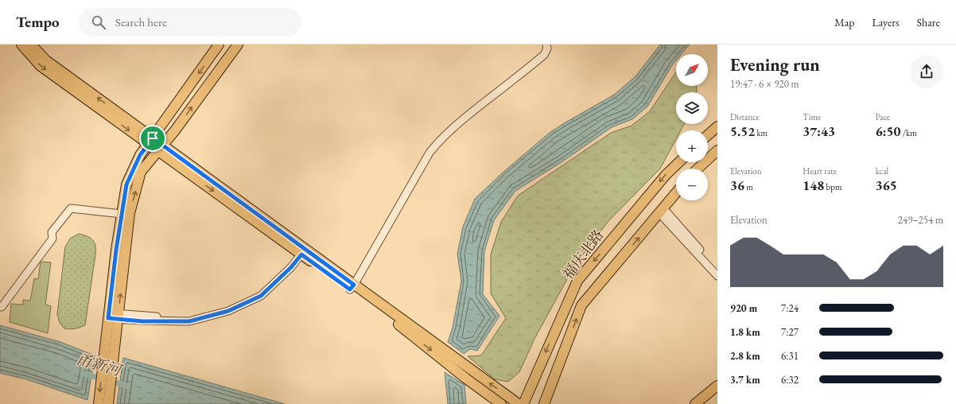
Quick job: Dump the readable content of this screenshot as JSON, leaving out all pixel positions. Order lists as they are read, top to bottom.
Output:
{
  "streets": {
    "main road": ["福庆北路"]
  },
  "water": ["甬新河"],
  "north": "top right",
  "page": {
    "header": "Tempo",
    "search": "Search here",
    "nav": ["Map", "Layers", "Share"],
    "heading": ["Evening run", "19:47 · 6 × 920 m"],
    "map_buttons": ["+", "−"],
    "stats": [
      ["Distance", "5.52 km"],
      ["Time", "37:43"],
      ["Pace", "6:50 /km"],
      ["Elevation", "36 m"],
      ["Heart rate", "148 bpm"],
      ["kcal", "365"]
    ],
    "chart": ["Elevation", "249–254 m"],
    "list": [
      {
        "name": "920 m",
        "note": "7:24"
      },
      {
        "name": "1.8 km",
        "note": "7:27"
      },
      {
        "name": "2.8 km",
        "note": "6:31"
      },
      {
        "name": "3.7 km",
        "note": "6:32"
      }
    ]
  }
}
